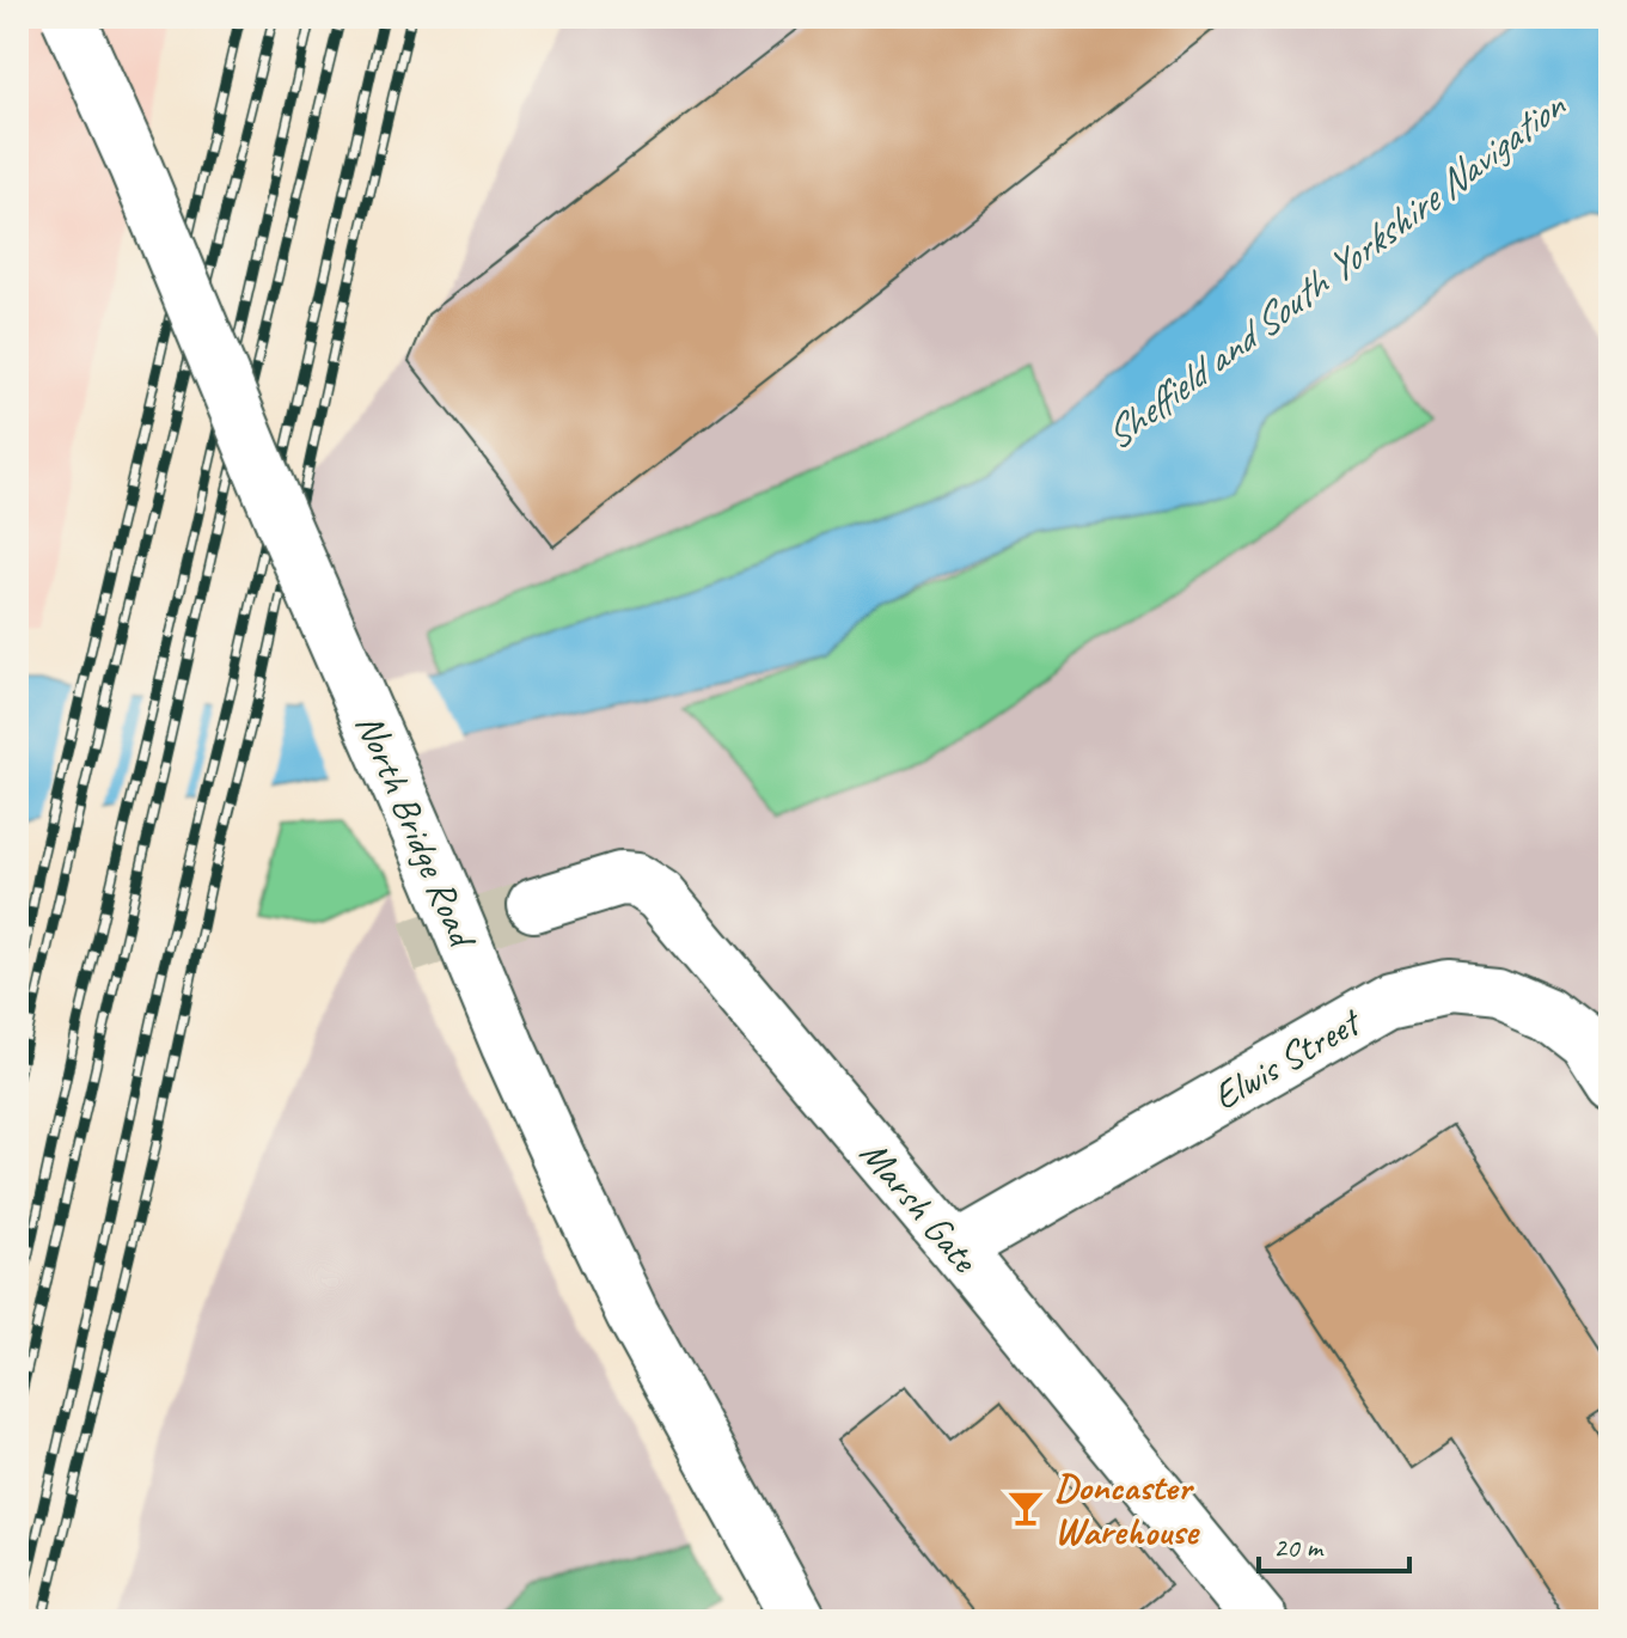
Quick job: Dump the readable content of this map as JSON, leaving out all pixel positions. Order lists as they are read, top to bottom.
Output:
{
  "streets": {
    "street": ["North Bridge Road", "Elwis Street", "Marsh Gate"]
  },
  "crossings": [
    ["Elwis Street", "Marsh Gate"]
  ],
  "water": ["Sheffield and South Yorkshire Navigation"],
  "places": {
    "bar": ["Doncaster Warehouse"]
  },
  "scale_bar": "20 m"
}
